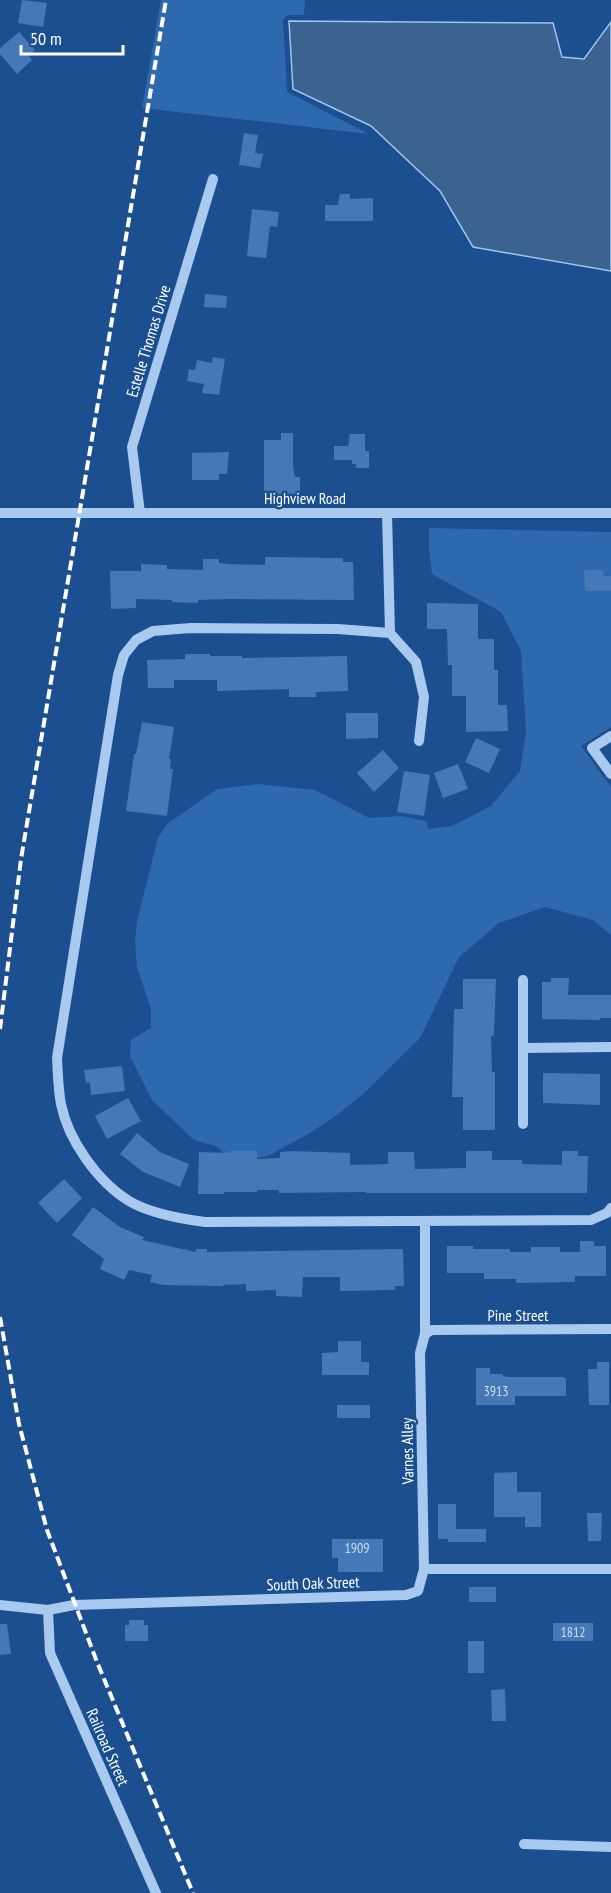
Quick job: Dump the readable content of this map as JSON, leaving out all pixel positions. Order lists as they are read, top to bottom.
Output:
{
  "streets": {
    "street": [
      "Estelle Thomas Drive",
      "Highview Road",
      "Pine Street",
      "Varnes Alley",
      "South Oak Street",
      "Railroad Street"
    ]
  },
  "crossings": [
    ["Estelle Thomas Drive", "Highview Road"],
    ["Pine Street", "Varnes Alley"],
    ["Varnes Alley", "South Oak Street"],
    ["South Oak Street", "Railroad Street"]
  ],
  "house_numbers": ["3913", "1909", "1812"],
  "scale_bar": "50 m"
}
